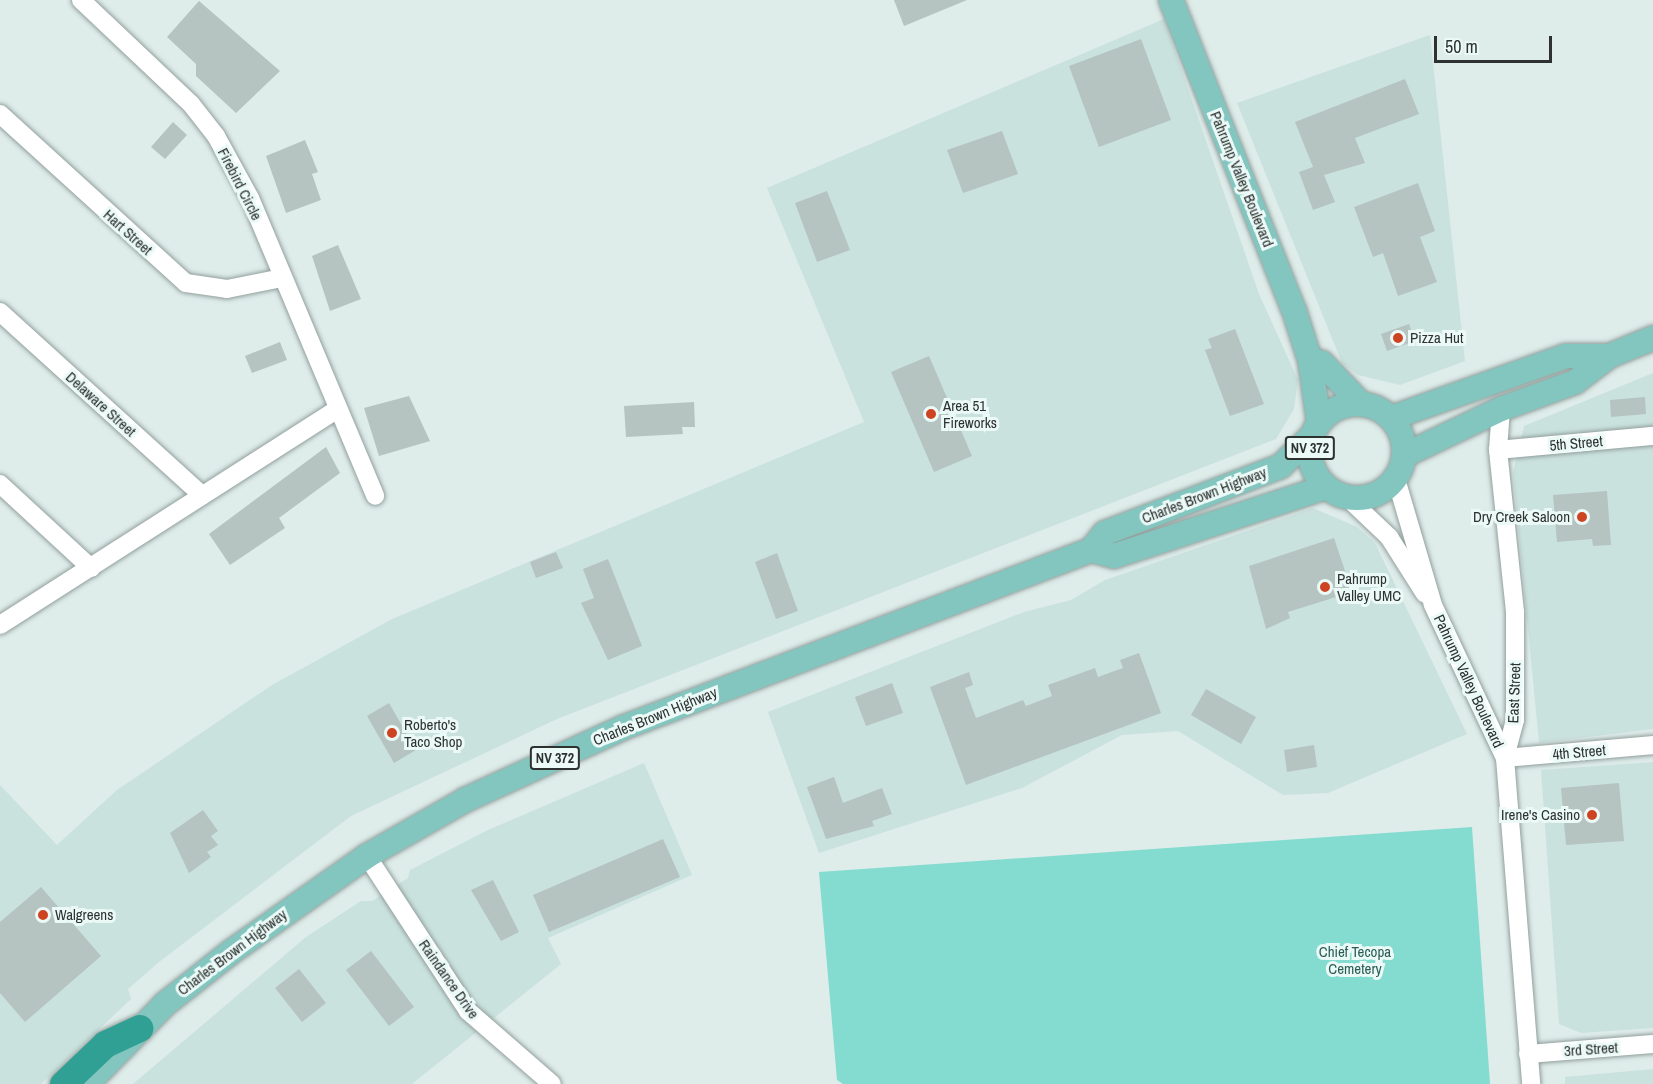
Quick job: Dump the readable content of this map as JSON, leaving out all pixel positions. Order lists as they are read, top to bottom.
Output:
{
  "streets": {
    "main road": ["Pahrump Valley Boulevard", "NV 372", "Charles Brown Highway"],
    "street": [
      "Firebird Circle",
      "Hart Street",
      "Delaware Street",
      "5th Street",
      "East Street",
      "4th Street",
      "Raindance Drive",
      "3rd Street"
    ]
  },
  "crossings": [
    ["Pahrump Valley Boulevard", "NV 372"],
    ["Pahrump Valley Boulevard", "Charles Brown Highway"],
    ["Pahrump Valley Boulevard", "East Street"],
    ["Pahrump Valley Boulevard", "4th Street"],
    ["Firebird Circle", "Hart Street"],
    ["5th Street", "East Street"],
    ["NV 372", "Charles Brown Highway"],
    ["Charles Brown Highway", "Raindance Drive"],
    ["East Street", "4th Street"],
    ["East Street", "3rd Street"]
  ],
  "parks": ["Chief Tecopa Cemetery"],
  "places": [
    "Pizza Hut",
    "Area 51 Fireworks",
    "Dry Creek Saloon",
    "Pahrump Valley UMC",
    "Roberto's Taco Shop",
    "Irene's Casino",
    "Walgreens"
  ],
  "scale_bar": "50 m"
}
